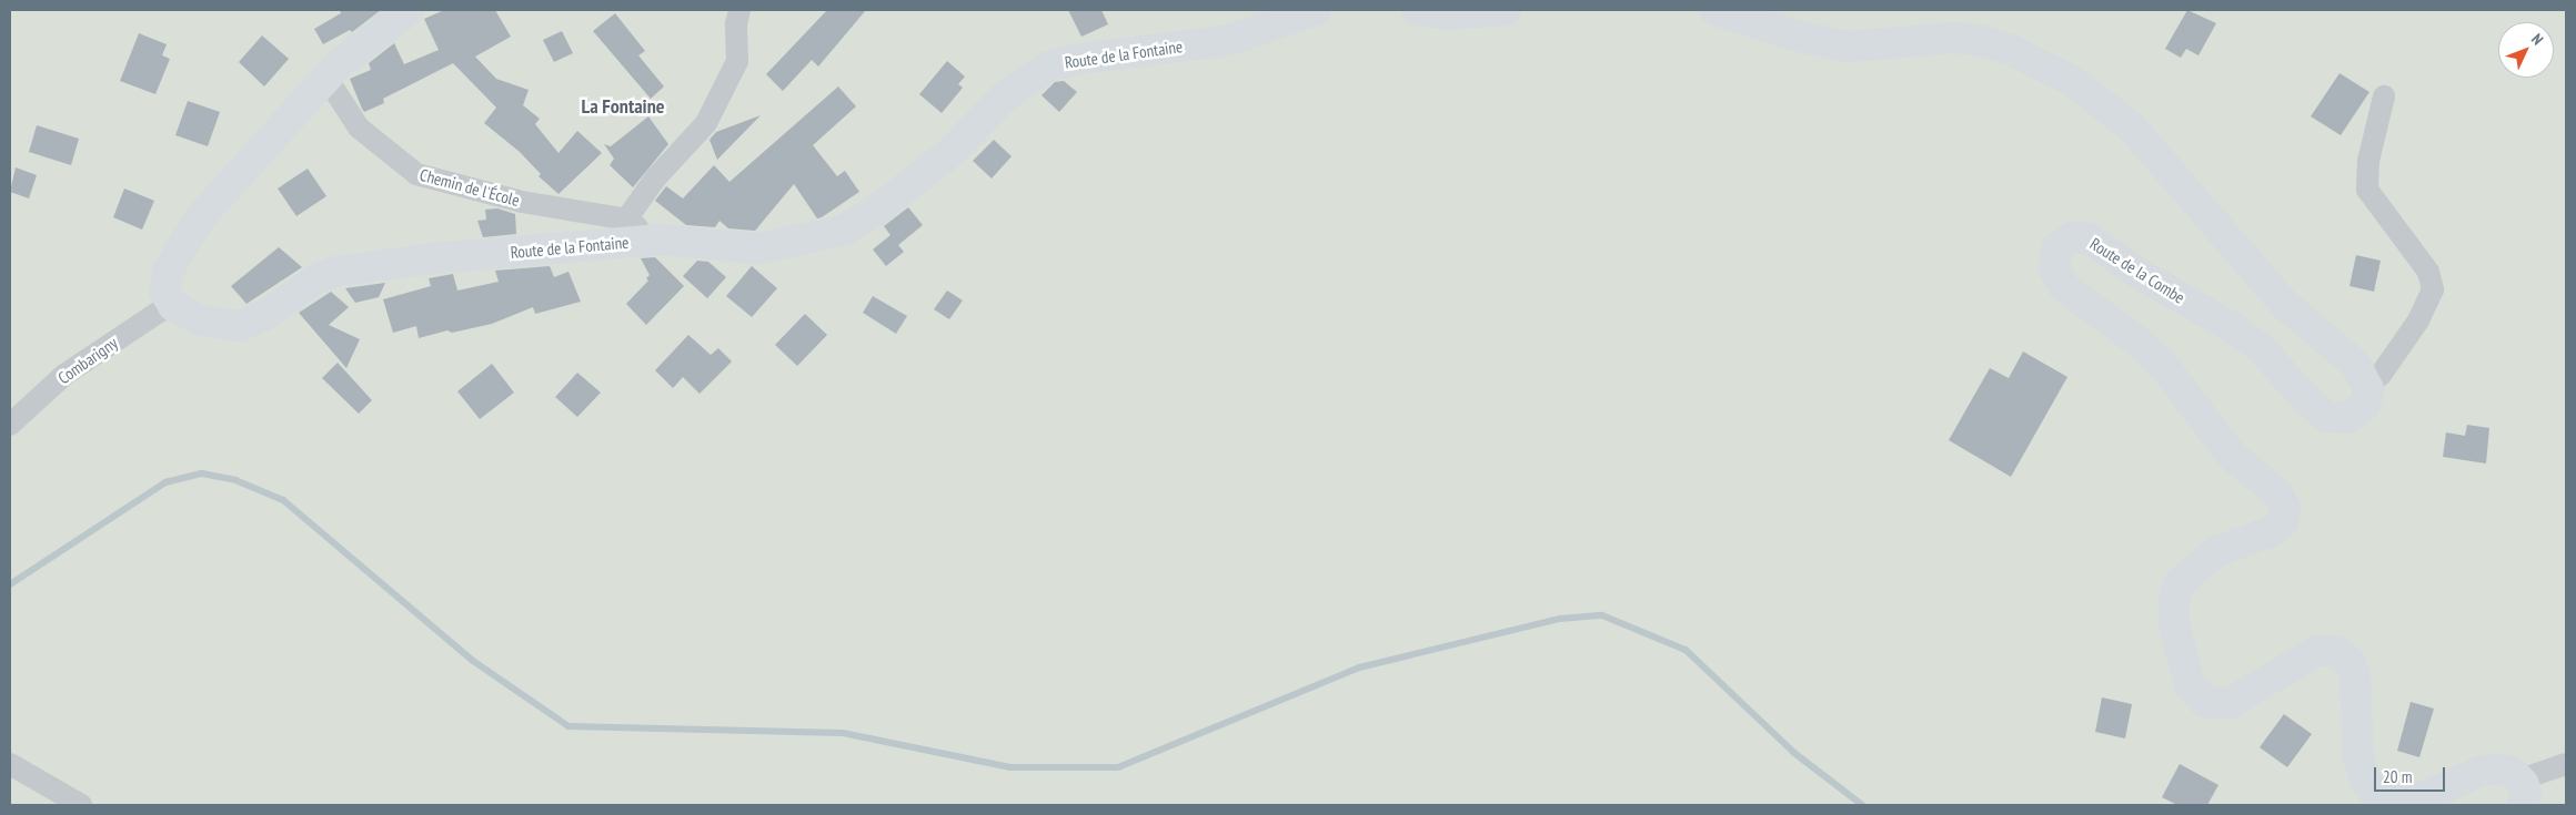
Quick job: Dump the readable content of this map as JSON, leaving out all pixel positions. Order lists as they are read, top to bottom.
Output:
{
  "streets": {
    "street": [
      "Route de la Fontaine",
      "Chemin de l'École",
      "Route de la Combe",
      "Combarigny"
    ]
  },
  "crossings": [
    ["Route de la Fontaine", "Chemin de l'École"],
    ["Route de la Fontaine", "Combarigny"]
  ],
  "districts": ["La Fontaine"],
  "scale_bar": "20 m",
  "north": "top right"
}
